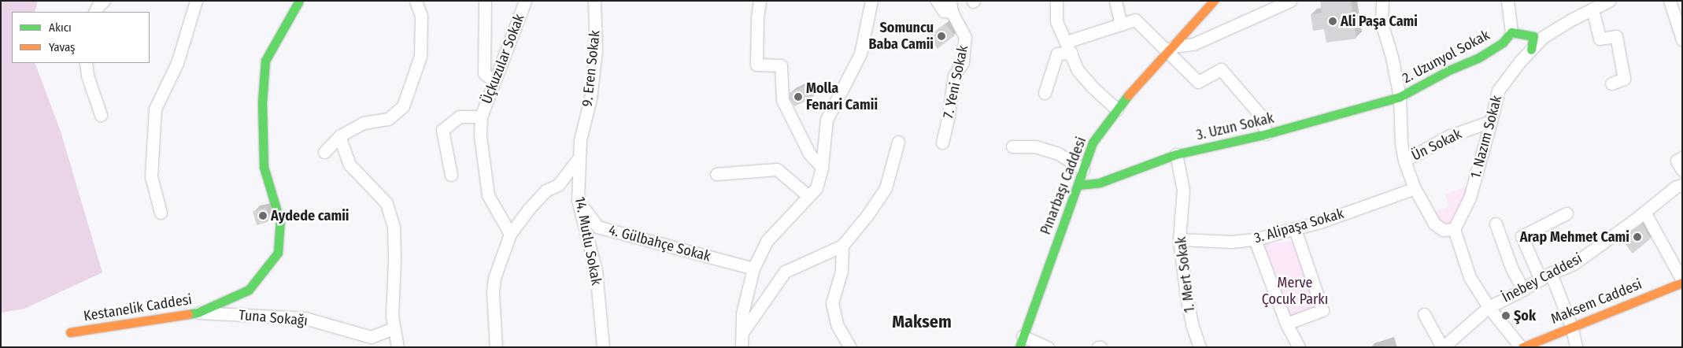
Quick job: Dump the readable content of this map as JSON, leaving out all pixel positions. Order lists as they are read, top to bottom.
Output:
{
  "streets": {
    "street": [
      "2. Uzunyol Sokak",
      "Üçkuzular Sokak",
      "9. Eren Sokak",
      "7. Yeni Sokak",
      "3. Uzun Sokak",
      "1. Nazım Sokak",
      "Ün Sokak",
      "Pınarbaşı Caddesi",
      "3. Alipaşa Sokak",
      "14. Mutlu Sokak",
      "4. Gülbahçe Sokak",
      "1. Mert Sokak",
      "İnebey Caddesi",
      "Maksem Caddesi",
      "Kestanelik Caddesi",
      "Tuna Sokağı"
    ]
  },
  "crossings": [
    ["2. Uzunyol Sokak", "3. Uzun Sokak"],
    ["9. Eren Sokak", "14. Mutlu Sokak"],
    ["3. Uzun Sokak", "Pınarbaşı Caddesi"],
    ["3. Uzun Sokak", "1. Mert Sokak"],
    ["1. Nazım Sokak", "Ün Sokak"],
    ["3. Alipaşa Sokak", "1. Mert Sokak"],
    ["14. Mutlu Sokak", "4. Gülbahçe Sokak"],
    ["Kestanelik Caddesi", "Tuna Sokağı"]
  ],
  "districts": ["Maksem"],
  "parks": ["Merve Çocuk Parkı"],
  "places": [
    "Ali Paşa Cami",
    "Somuncu Baba Camii",
    "Molla Fenari Camii",
    "Aydede camii",
    "Arap Mehmet Cami",
    "Şok"
  ],
  "legend": ["Akıcı", "Yavaş"]
}
